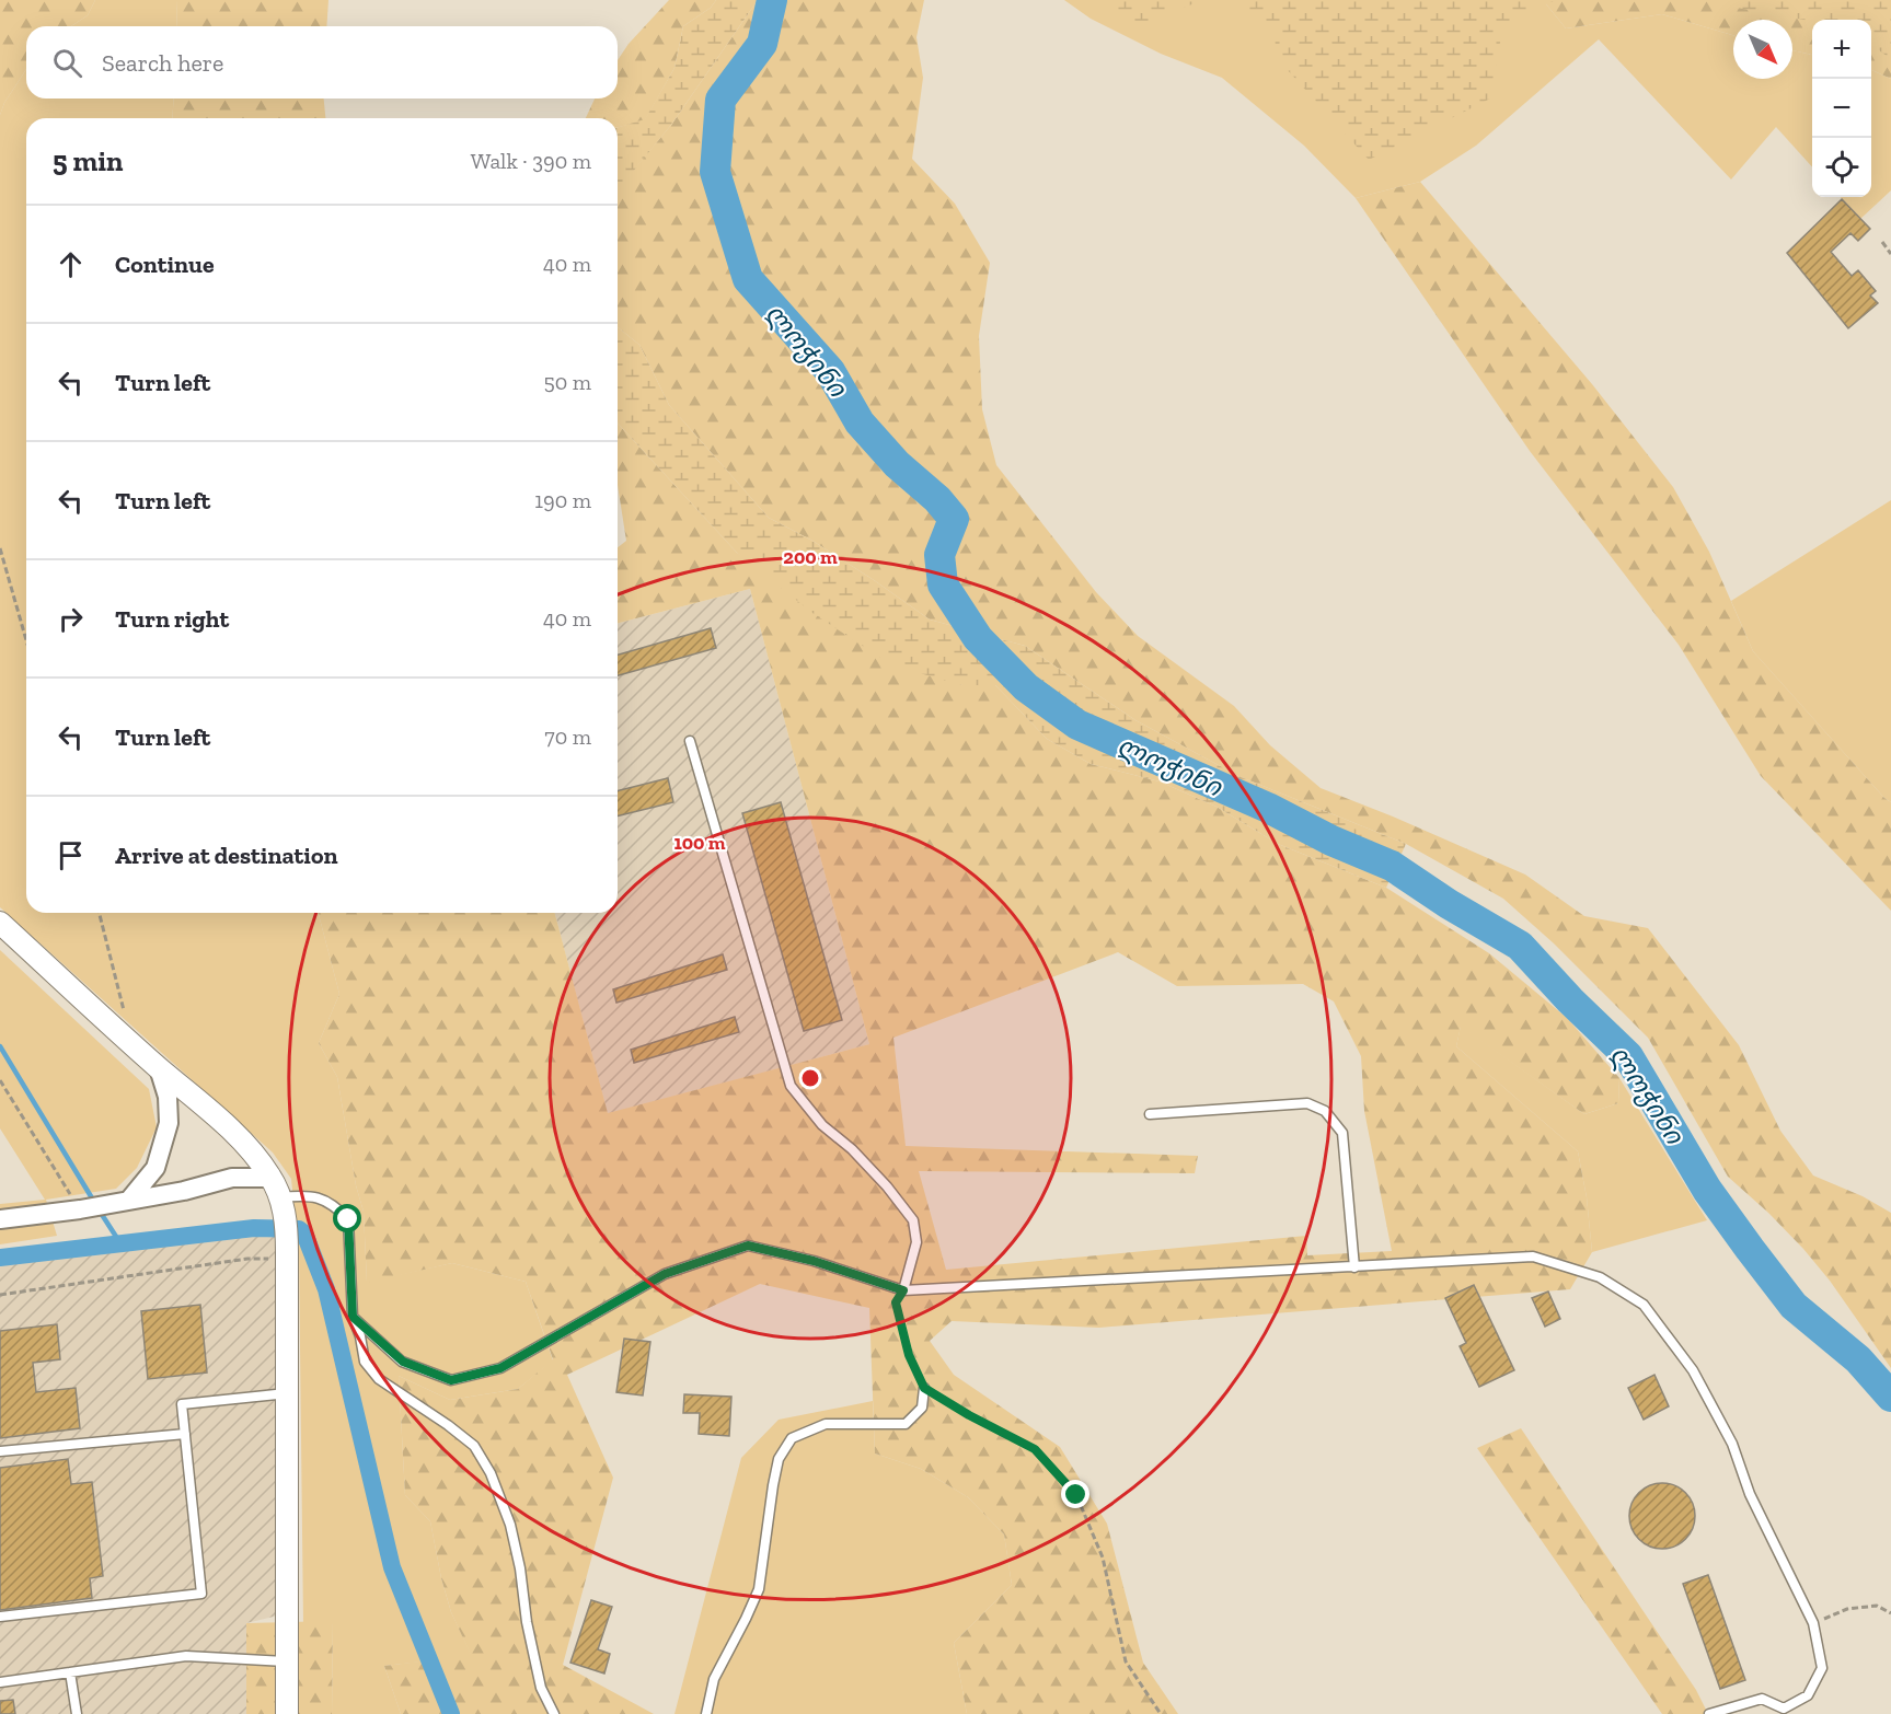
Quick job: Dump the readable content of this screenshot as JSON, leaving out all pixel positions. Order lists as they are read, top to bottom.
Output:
{
  "water": ["ლოჭინი"],
  "north": "bottom right",
  "page": {
    "map_buttons": ["+", "−"],
    "search": "Search here",
    "heading": ["5 min", "Walk · 390 m"],
    "list": [
      ["Continue", "40 m"],
      ["Turn left", "50 m"],
      ["Turn left", "190 m"],
      ["Turn right", "40 m"],
      ["Turn left", "70 m"],
      "Arrive at destination"
    ]
  },
  "rings": ["200 m", "100 m"]
}
